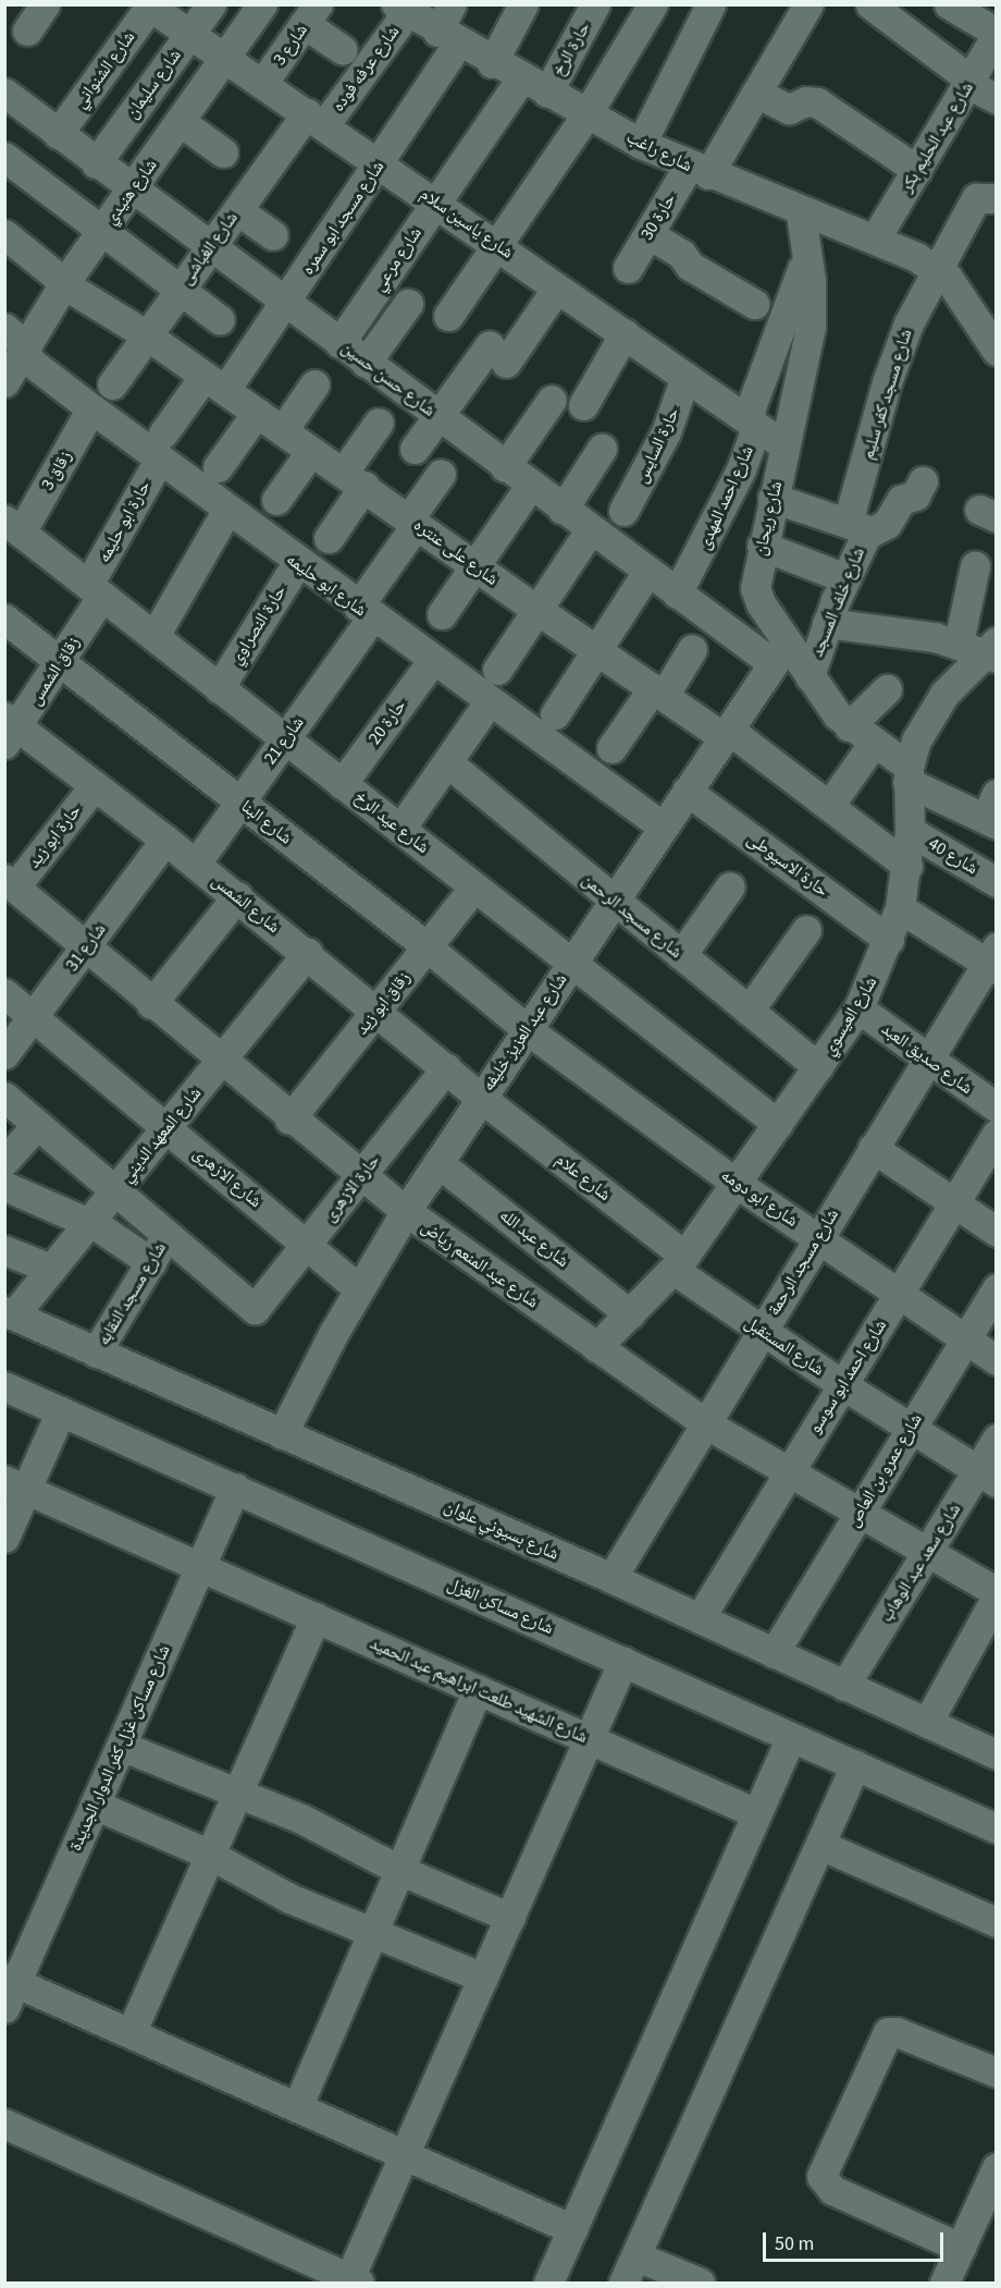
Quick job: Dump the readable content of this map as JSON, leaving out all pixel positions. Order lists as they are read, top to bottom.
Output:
{
  "streets": {
    "street": [
      "شارع 3",
      "حارة الرخ",
      "شارع عرفه فوده",
      "شارع الشنواني",
      "شارع سليمان",
      "شارع عبد الحليم بكر",
      "شارع راغب",
      "شارع هنيدي",
      "حارة 30",
      "شارع مسجد ابو سمره",
      "شارع ياسين سلام",
      "شارع الغباشى",
      "شارع مرعي",
      "شارع حسن حسين",
      "شارع مسجد كفر سليم",
      "حارة السايس",
      "زقاق 3",
      "شارع احمد المهدى",
      "شارع ريحان",
      "حارة ابو حليمه",
      "شارع على عنتره",
      "شارع ابو حليمه",
      "شارع خلف المسجد",
      "حارة النصراوي",
      "زقاق الشمس",
      "حارة 20",
      "شارع 21",
      "شارع البنا",
      "شارع عيد الرخ",
      "حارة ابو زيد",
      "شارع 40",
      "حارة الاسيوطى",
      "شارع الشمس",
      "شارع مسجد الرحمن",
      "شارع 31",
      "زقاق ابو زيد",
      "شارع العيسوي",
      "شارع عبد العزيز خليفه",
      "شارع صديق العبد",
      "شارع المعهد الديني",
      "شارع الازهرى",
      "شارع علام",
      "حارة الازهرى",
      "شارع ابو دومه",
      "شارع عبد الله",
      "شارع مسجد الرحمة",
      "شارع عبد المنعم رياض",
      "شارع مسجد النقابه",
      "شارع المستقبل",
      "شارع احمد ابو سوسو",
      "شارع عمرو بن العاص",
      "شارع بسيوني علوان",
      "شارع سعد عبد الوهاب",
      "شارع مساكن الغزل",
      "شارع الشهيد طلعت ابراهيم عبد الحميد",
      "شارع مساكن غزل كفر الدوار الجديدة"
    ]
  },
  "crossings": [
    ["شارع 3", "شارع ياسين سلام"],
    ["حارة الرخ", "شارع راغب"],
    ["شارع عرفه فوده", "شارع راغب"],
    ["شارع عرفه فوده", "شارع ياسين سلام"],
    ["شارع عرفه فوده", "شارع الغباشى"],
    ["شارع الشنواني", "شارع ياسين سلام"],
    ["شارع الشنواني", "شارع حسن حسين"],
    ["شارع سليمان", "شارع ياسين سلام"],
    ["شارع سليمان", "شارع حسن حسين"],
    ["شارع عبد الحليم بكر", "شارع راغب"],
    ["شارع راغب", "حارة 30"],
    ["شارع راغب", "شارع مسجد ابو سمره"],
    ["شارع راغب", "شارع مرعي"],
    ["شارع راغب", "شارع مسجد كفر سليم"],
    ["شارع راغب", "شارع ريحان"],
    ["شارع هنيدي", "شارع ياسين سلام"],
    ["شارع هنيدي", "شارع حسن حسين"],
    ["شارع هنيدي", "شارع على عنتره"],
    ["شارع هنيدي", "شارع ابو حليمه"],
    ["شارع مسجد ابو سمره", "شارع ياسين سلام"],
    ["شارع مسجد ابو سمره", "شارع حسن حسين"],
    ["شارع مسجد ابو سمره", "حارة ابو حليمه"],
    ["شارع مسجد ابو سمره", "شارع على عنتره"],
    ["شارع ياسين سلام", "شارع الغباشى"],
    ["شارع ياسين سلام", "شارع مرعي"],
    ["شارع ياسين سلام", "حارة السايس"],
    ["شارع ياسين سلام", "شارع احمد المهدى"],
    ["شارع ياسين سلام", "شارع ريحان"],
    ["شارع الغباشى", "شارع حسن حسين"],
    ["شارع الغباشى", "شارع على عنتره"],
    ["شارع مرعي", "شارع حسن حسين"],
    ["شارع حسن حسين", "شارع احمد المهدى"],
    ["شارع حسن حسين", "شارع ريحان"],
    ["شارع حسن حسين", "شارع عبد العزيز خليفه"],
    ["شارع مسجد كفر سليم", "شارع خلف المسجد"],
    ["زقاق 3", "شارع ابو حليمه"],
    ["زقاق 3", "شارع عيد الرخ"],
    ["شارع احمد المهدى", "شارع ريحان"],
    ["شارع ريحان", "شارع خلف المسجد"],
    ["شارع ريحان", "شارع العيسوي"],
    ["شارع ريحان", "شارع عبد العزيز خليفه"],
    ["حارة ابو حليمه", "شارع على عنتره"],
    ["حارة ابو حليمه", "شارع ابو حليمه"],
    ["حارة ابو حليمه", "زقاق الشمس"],
    ["حارة ابو حليمه", "شارع عيد الرخ"],
    ["شارع على عنتره", "شارع 21"],
    ["شارع على عنتره", "شارع العيسوي"],
    ["شارع على عنتره", "شارع عبد العزيز خليفه"],
    ["شارع ابو حليمه", "حارة النصراوي"],
    ["شارع ابو حليمه", "حارة 20"],
    ["شارع ابو حليمه", "شارع 21"],
    ["شارع ابو حليمه", "شارع عبد العزيز خليفه"],
    ["حارة النصراوي", "شارع عيد الرخ"],
    ["زقاق الشمس", "شارع البنا"],
    ["زقاق الشمس", "شارع عيد الرخ"],
    ["زقاق الشمس", "شارع الشمس"],
    ["حارة 20", "شارع عيد الرخ"],
    ["شارع 21", "شارع البنا"],
    ["شارع 21", "شارع عيد الرخ"],
    ["شارع 21", "شارع الشمس"],
    ["شارع البنا", "زقاق ابو زيد"],
    ["شارع البنا", "شارع عبد العزيز خليفه"],
    ["شارع البنا", "شارع ابو دومه"],
    ["شارع عيد الرخ", "زقاق ابو زيد"],
    ["شارع عيد الرخ", "شارع العيسوي"],
    ["شارع عيد الرخ", "شارع عبد العزيز خليفه"],
    ["حارة ابو زيد", "شارع الشمس"],
    ["حارة ابو زيد", "شارع عبد المنعم رياض"],
    ["شارع 40", "شارع العيسوي"],
    ["حارة الاسيوطى", "شارع العيسوي"],
    ["حارة الاسيوطى", "شارع عبد العزيز خليفه"],
    ["شارع الشمس", "شارع 31"],
    ["شارع الشمس", "زقاق ابو زيد"],
    ["شارع الشمس", "شارع عبد العزيز خليفه"],
    ["شارع الشمس", "شارع المعهد الديني"],
    ["شارع الشمس", "شارع علام"],
    ["شارع الشمس", "حارة الازهرى"],
    ["شارع مسجد الرحمن", "شارع العيسوي"],
    ["شارع مسجد الرحمن", "شارع عبد العزيز خليفه"],
    ["شارع 31", "شارع الازهرى"],
    ["شارع 31", "شارع عبد المنعم رياض"],
    ["زقاق ابو زيد", "شارع عبد المنعم رياض"],
    ["شارع العيسوي", "شارع صديق العبد"],
    ["شارع العيسوي", "شارع علام"],
    ["شارع العيسوي", "شارع ابو دومه"],
    ["شارع العيسوي", "شارع عبد الله"],
    ["شارع العيسوي", "شارع عبد المنعم رياض"],
    ["شارع العيسوي", "شارع المستقبل"],
    ["شارع عبد العزيز خليفه", "شارع الازهرى"],
    ["شارع عبد العزيز خليفه", "شارع علام"],
    ["شارع عبد العزيز خليفه", "شارع ابو دومه"],
    ["شارع عبد العزيز خليفه", "شارع عبد الله"],
    ["شارع عبد العزيز خليفه", "شارع عبد المنعم رياض"],
    ["شارع عبد العزيز خليفه", "شارع بسيوني علوان"],
    ["شارع صديق العبد", "شارع مسجد الرحمة"],
    ["شارع المعهد الديني", "شارع الازهرى"],
    ["شارع المعهد الديني", "شارع عبد المنعم رياض"],
    ["شارع المعهد الديني", "شارع بسيوني علوان"],
    ["شارع الازهرى", "حارة الازهرى"],
    ["شارع علام", "شارع المستقبل"],
    ["حارة الازهرى", "شارع عبد المنعم رياض"],
    ["حارة الازهرى", "شارع مسجد النقابه"],
    ["شارع ابو دومه", "شارع مسجد الرحمة"],
    ["شارع ابو دومه", "شارع احمد ابو سوسو"],
    ["شارع ابو دومه", "شارع عمرو بن العاص"],
    ["شارع مسجد الرحمة", "شارع عبد المنعم رياض"],
    ["شارع مسجد الرحمة", "شارع المستقبل"],
    ["شارع مسجد الرحمة", "شارع بسيوني علوان"],
    ["شارع عبد المنعم رياض", "شارع احمد ابو سوسو"],
    ["شارع عبد المنعم رياض", "شارع عمرو بن العاص"],
    ["شارع عبد المنعم رياض", "شارع سعد عبد الوهاب"],
    ["شارع مسجد النقابه", "شارع بسيوني علوان"],
    ["شارع المستقبل", "شارع احمد ابو سوسو"],
    ["شارع المستقبل", "شارع عمرو بن العاص"],
    ["شارع المستقبل", "شارع سعد عبد الوهاب"],
    ["شارع احمد ابو سوسو", "شارع بسيوني علوان"],
    ["شارع عمرو بن العاص", "شارع بسيوني علوان"],
    ["شارع بسيوني علوان", "شارع سعد عبد الوهاب"],
    ["شارع مساكن الغزل", "شارع مساكن غزل كفر الدوار الجديدة"],
    ["شارع الشهيد طلعت ابراهيم عبد الحميد", "شارع مساكن غزل كفر الدوار الجديدة"]
  ],
  "scale_bar": "50 m"
}
